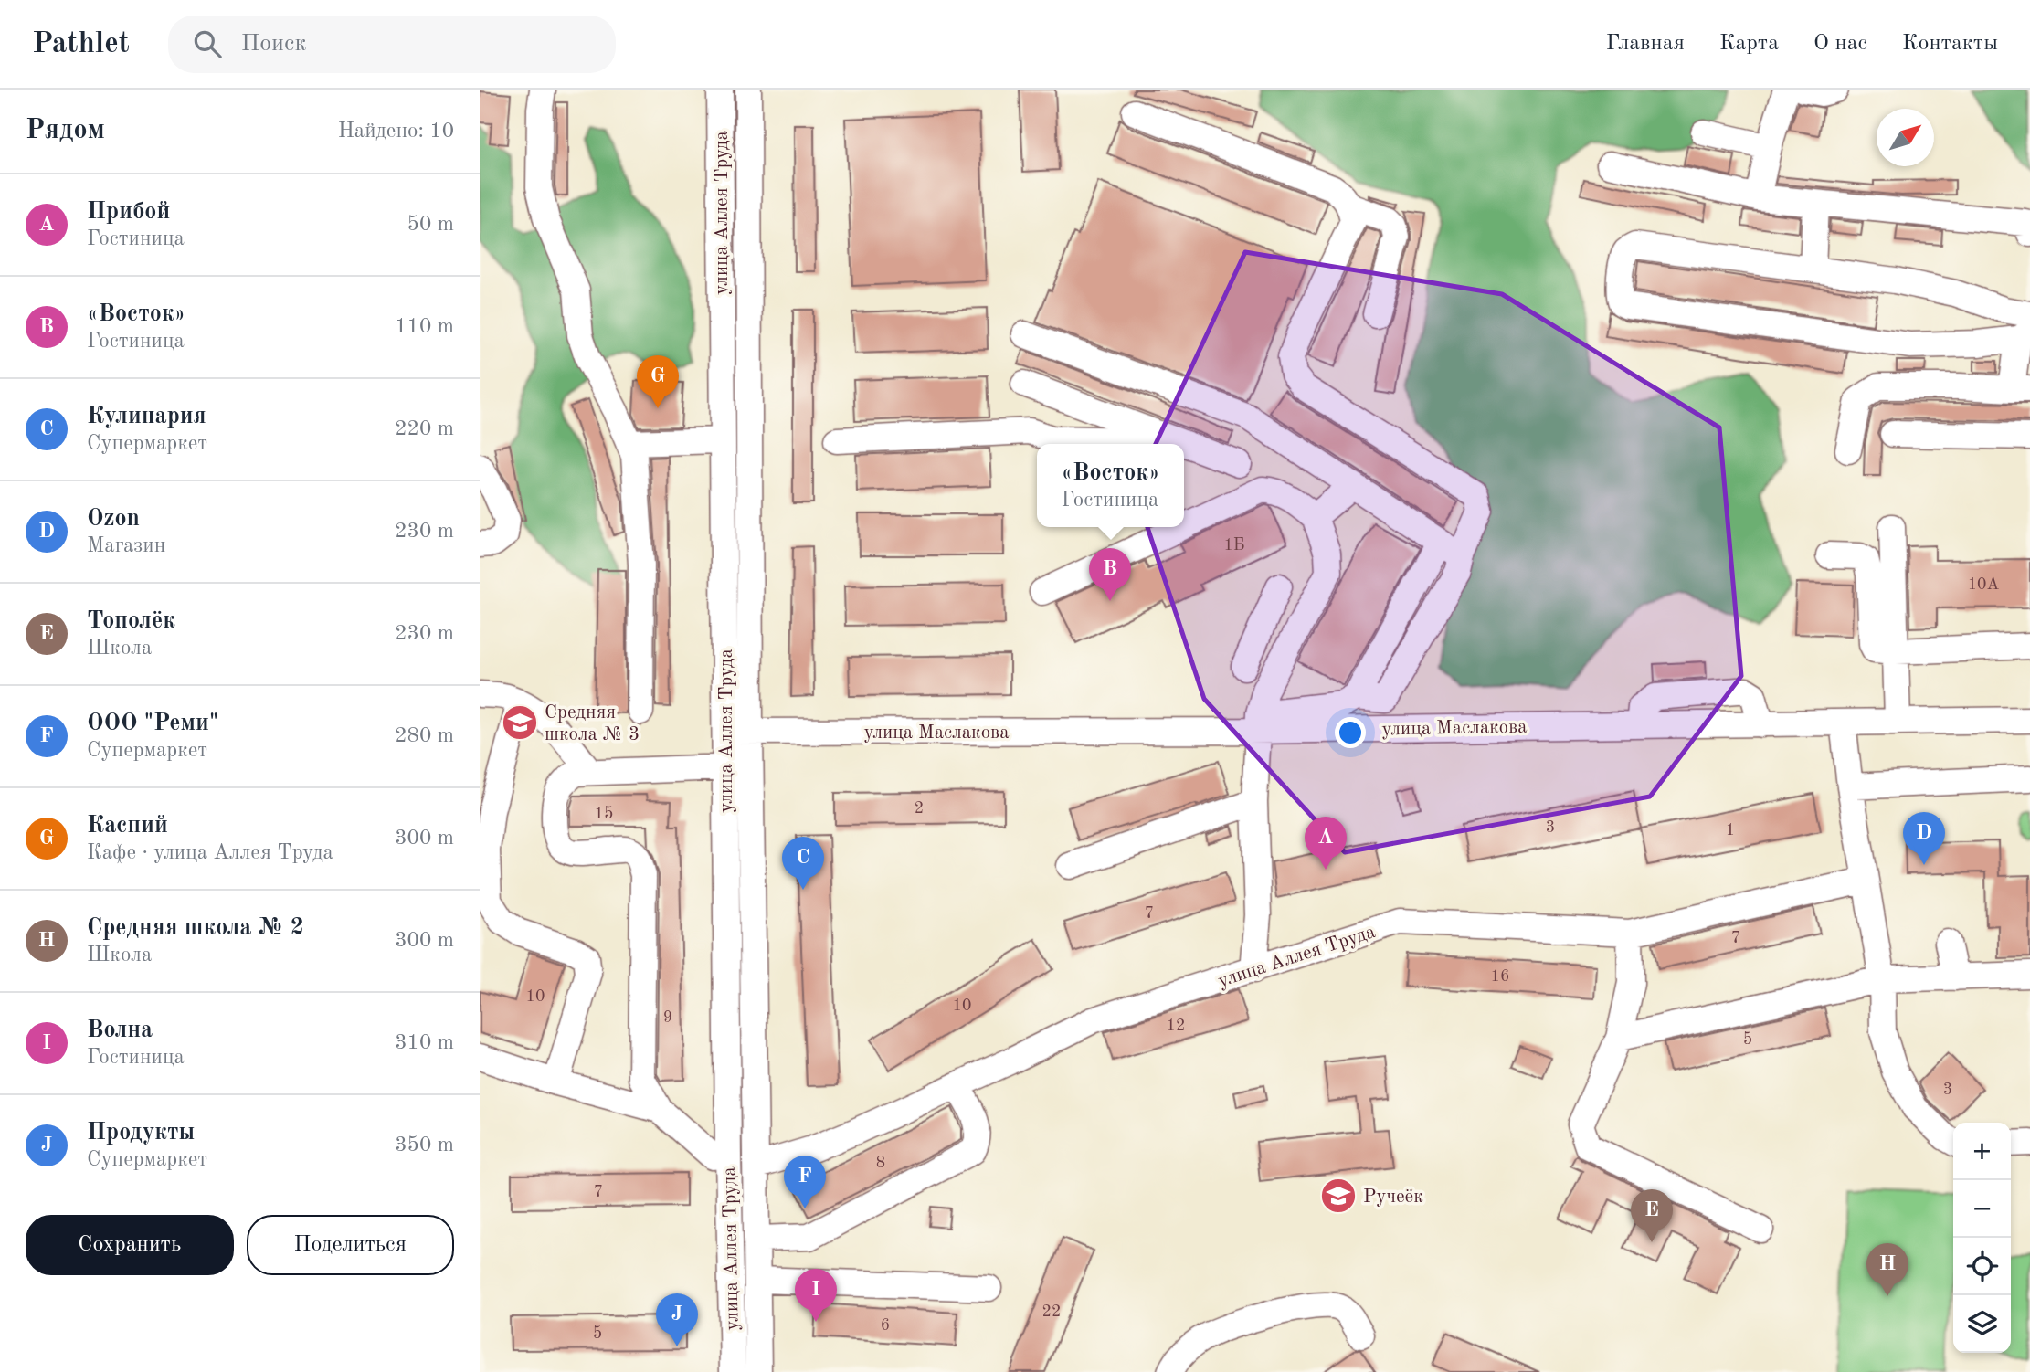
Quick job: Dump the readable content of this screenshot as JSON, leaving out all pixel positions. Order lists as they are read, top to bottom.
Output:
{
  "streets": {
    "street": ["улица Аллея Труда", "улица Маслакова"]
  },
  "crossings": [
    ["улица Аллея Труда", "улица Маслакова"]
  ],
  "places": {
    "school or university": ["Средняя школа № 3", "Ручеёк"]
  },
  "house_numbers": [
    "1Б",
    "10А",
    "2",
    "15",
    "3",
    "1",
    "7",
    "7",
    "16",
    "10",
    "10",
    "9",
    "12",
    "5",
    "3",
    "8",
    "7",
    "22",
    "6",
    "5"
  ],
  "north": "top right",
  "page": {
    "header": "Pathlet",
    "search": "Поиск",
    "nav": [
      "Главная",
      "Карта",
      "О нас",
      "Контакты"
    ],
    "heading": ["Рядом", "Найдено: 10"],
    "list": [
      {
        "mark": "A",
        "name": "Прибой",
        "note": "Гостиница",
        "value": "50 m"
      },
      {
        "mark": "B",
        "name": "«Восток»",
        "note": "Гостиница",
        "value": "110 m"
      },
      {
        "mark": "C",
        "name": "Кулинария",
        "note": "Супермаркет",
        "value": "220 m"
      },
      {
        "mark": "D",
        "name": "Ozon",
        "note": "Магазин",
        "value": "230 m"
      },
      {
        "mark": "E",
        "name": "Тополёк",
        "note": "Школа",
        "value": "230 m"
      },
      {
        "mark": "F",
        "name": "ООО \"Реми\"",
        "note": "Супермаркет",
        "value": "280 m"
      },
      {
        "mark": "G",
        "name": "Каспий",
        "note": "Кафе · улица Аллея Труда",
        "value": "300 m"
      },
      {
        "mark": "H",
        "name": "Средняя школа № 2",
        "note": "Школа",
        "value": "300 m"
      },
      {
        "mark": "I",
        "name": "Волна",
        "note": "Гостиница",
        "value": "310 m"
      },
      {
        "mark": "J",
        "name": "Продукты",
        "note": "Супермаркет",
        "value": "350 m"
      }
    ],
    "pins": [
      "G",
      "B",
      "D",
      "A",
      "C",
      "F",
      "E",
      "H",
      "I",
      "J"
    ],
    "popup": ["«Восток»", "Гостиница"],
    "map_buttons": ["+", "−"],
    "buttons": ["Сохранить", "Поделиться"]
  }
}
